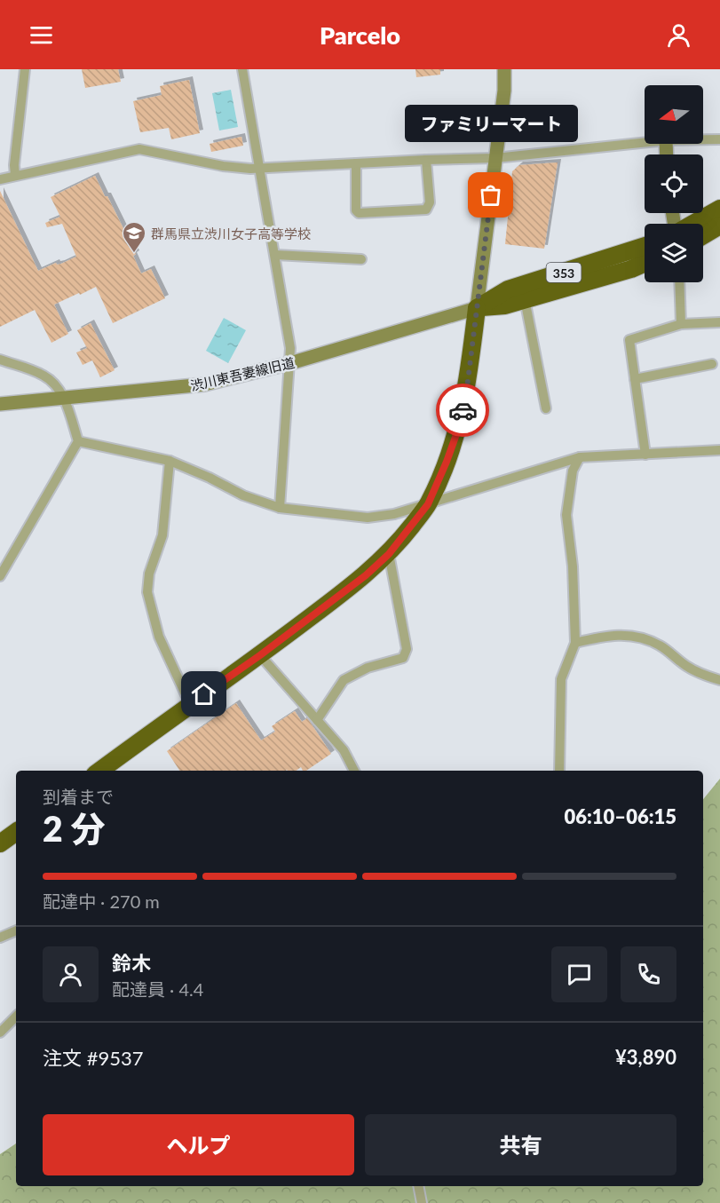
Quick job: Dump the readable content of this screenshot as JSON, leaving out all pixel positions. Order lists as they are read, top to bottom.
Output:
{
  "streets": {
    "highway": ["353"],
    "street": ["渋川東吾妻線旧道"]
  },
  "crossings": [
    ["353", "渋川東吾妻線旧道"]
  ],
  "places": {
    "other": ["ファミリーマート"],
    "school or university": ["群馬県立渋川女子高等学校"]
  },
  "north": "left",
  "page": {
    "header": "Parcelo",
    "bubble": "ファミリーマート",
    "heading": ["2 分", "到着まで", "06:10–06:15"],
    "panel": [
      "鈴木",
      "配達員 · 4.4",
      "注文 #9537",
      "¥3,890"
    ],
    "bar": "配達中 · 270 m",
    "buttons": ["ヘルプ", "共有"]
  }
}
